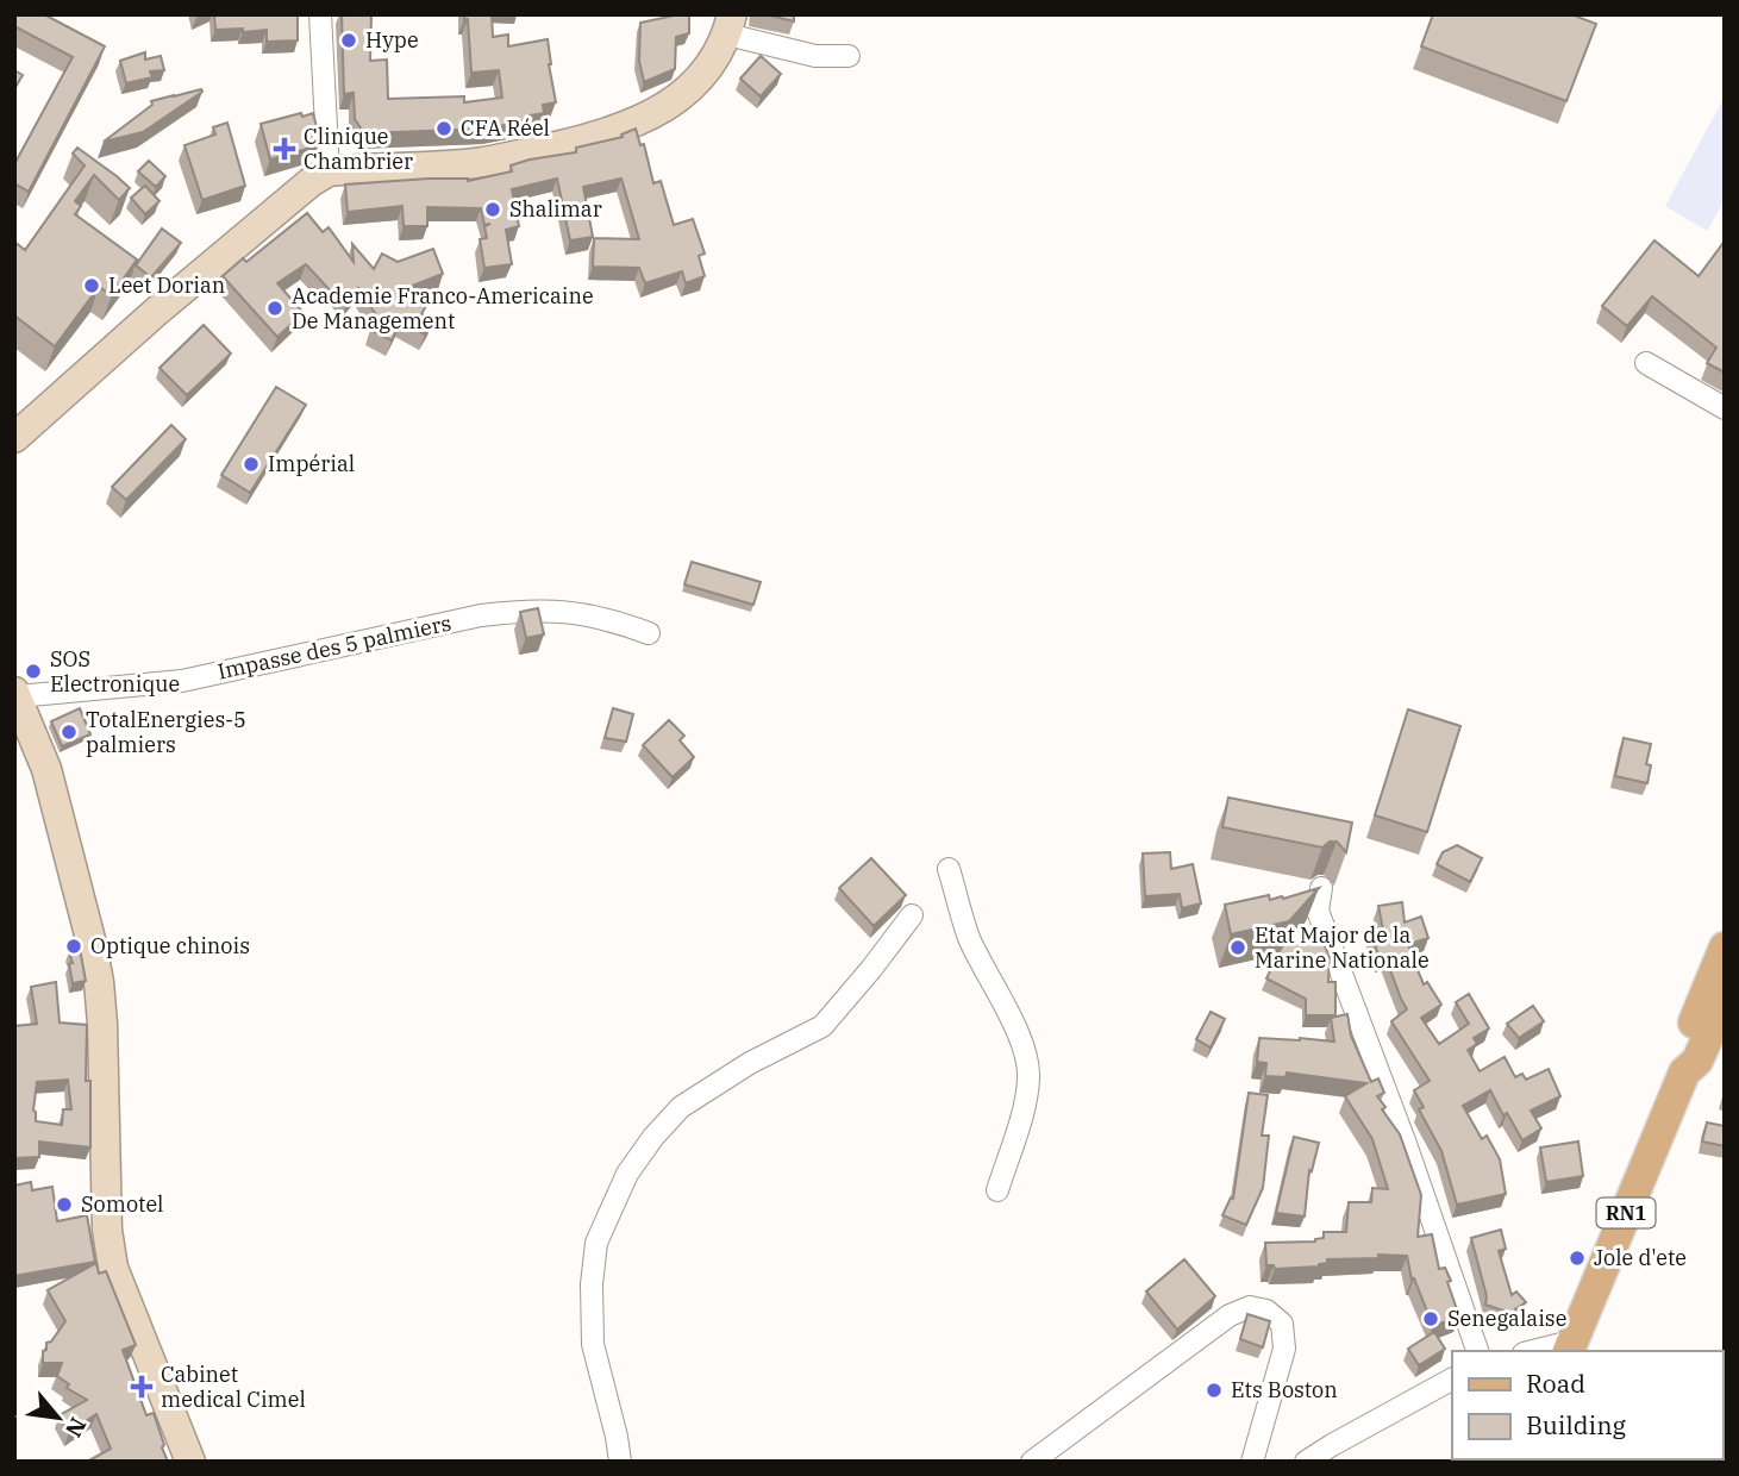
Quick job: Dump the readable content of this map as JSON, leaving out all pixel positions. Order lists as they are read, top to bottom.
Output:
{
  "streets": {
    "main road": ["RN1"],
    "street": ["Impasse des 5 palmiers"]
  },
  "places": {
    "other": [
      "Hype",
      "CFA Réel",
      "Shalimar",
      "Leet Dorian",
      "Academie Franco-Americaine De Management",
      "Impérial",
      "SOS Electronique",
      "TotalEnergies-5 palmiers",
      "Optique chinois",
      "Etat Major de la Marine Nationale",
      "Somotel",
      "Jole d'ete",
      "Senegalaise",
      "Ets Boston"
    ],
    "health": ["Clinique Chambrier", "Cabinet medical Cimel"]
  },
  "legend": ["Road", "Building"],
  "north": "bottom right"
}
